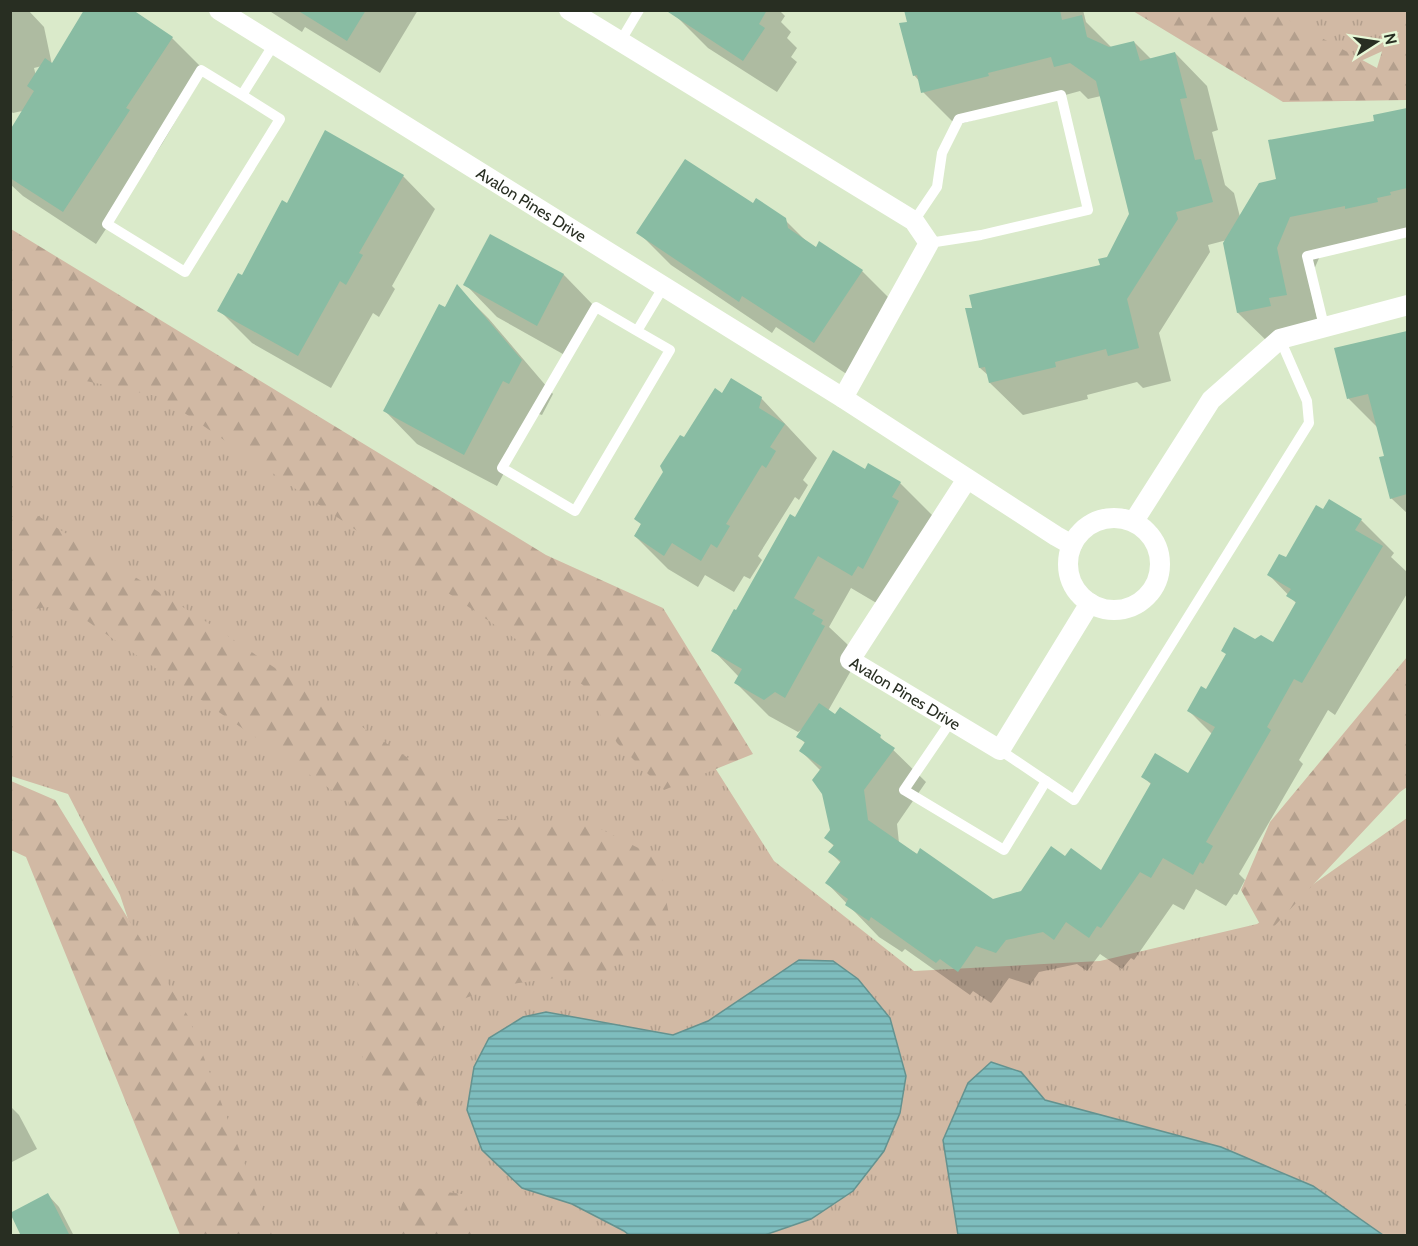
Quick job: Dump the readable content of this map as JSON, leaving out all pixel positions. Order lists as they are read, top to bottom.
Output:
{
  "streets": {
    "street": ["Avalon Pines Drive"]
  },
  "north": "right"
}
